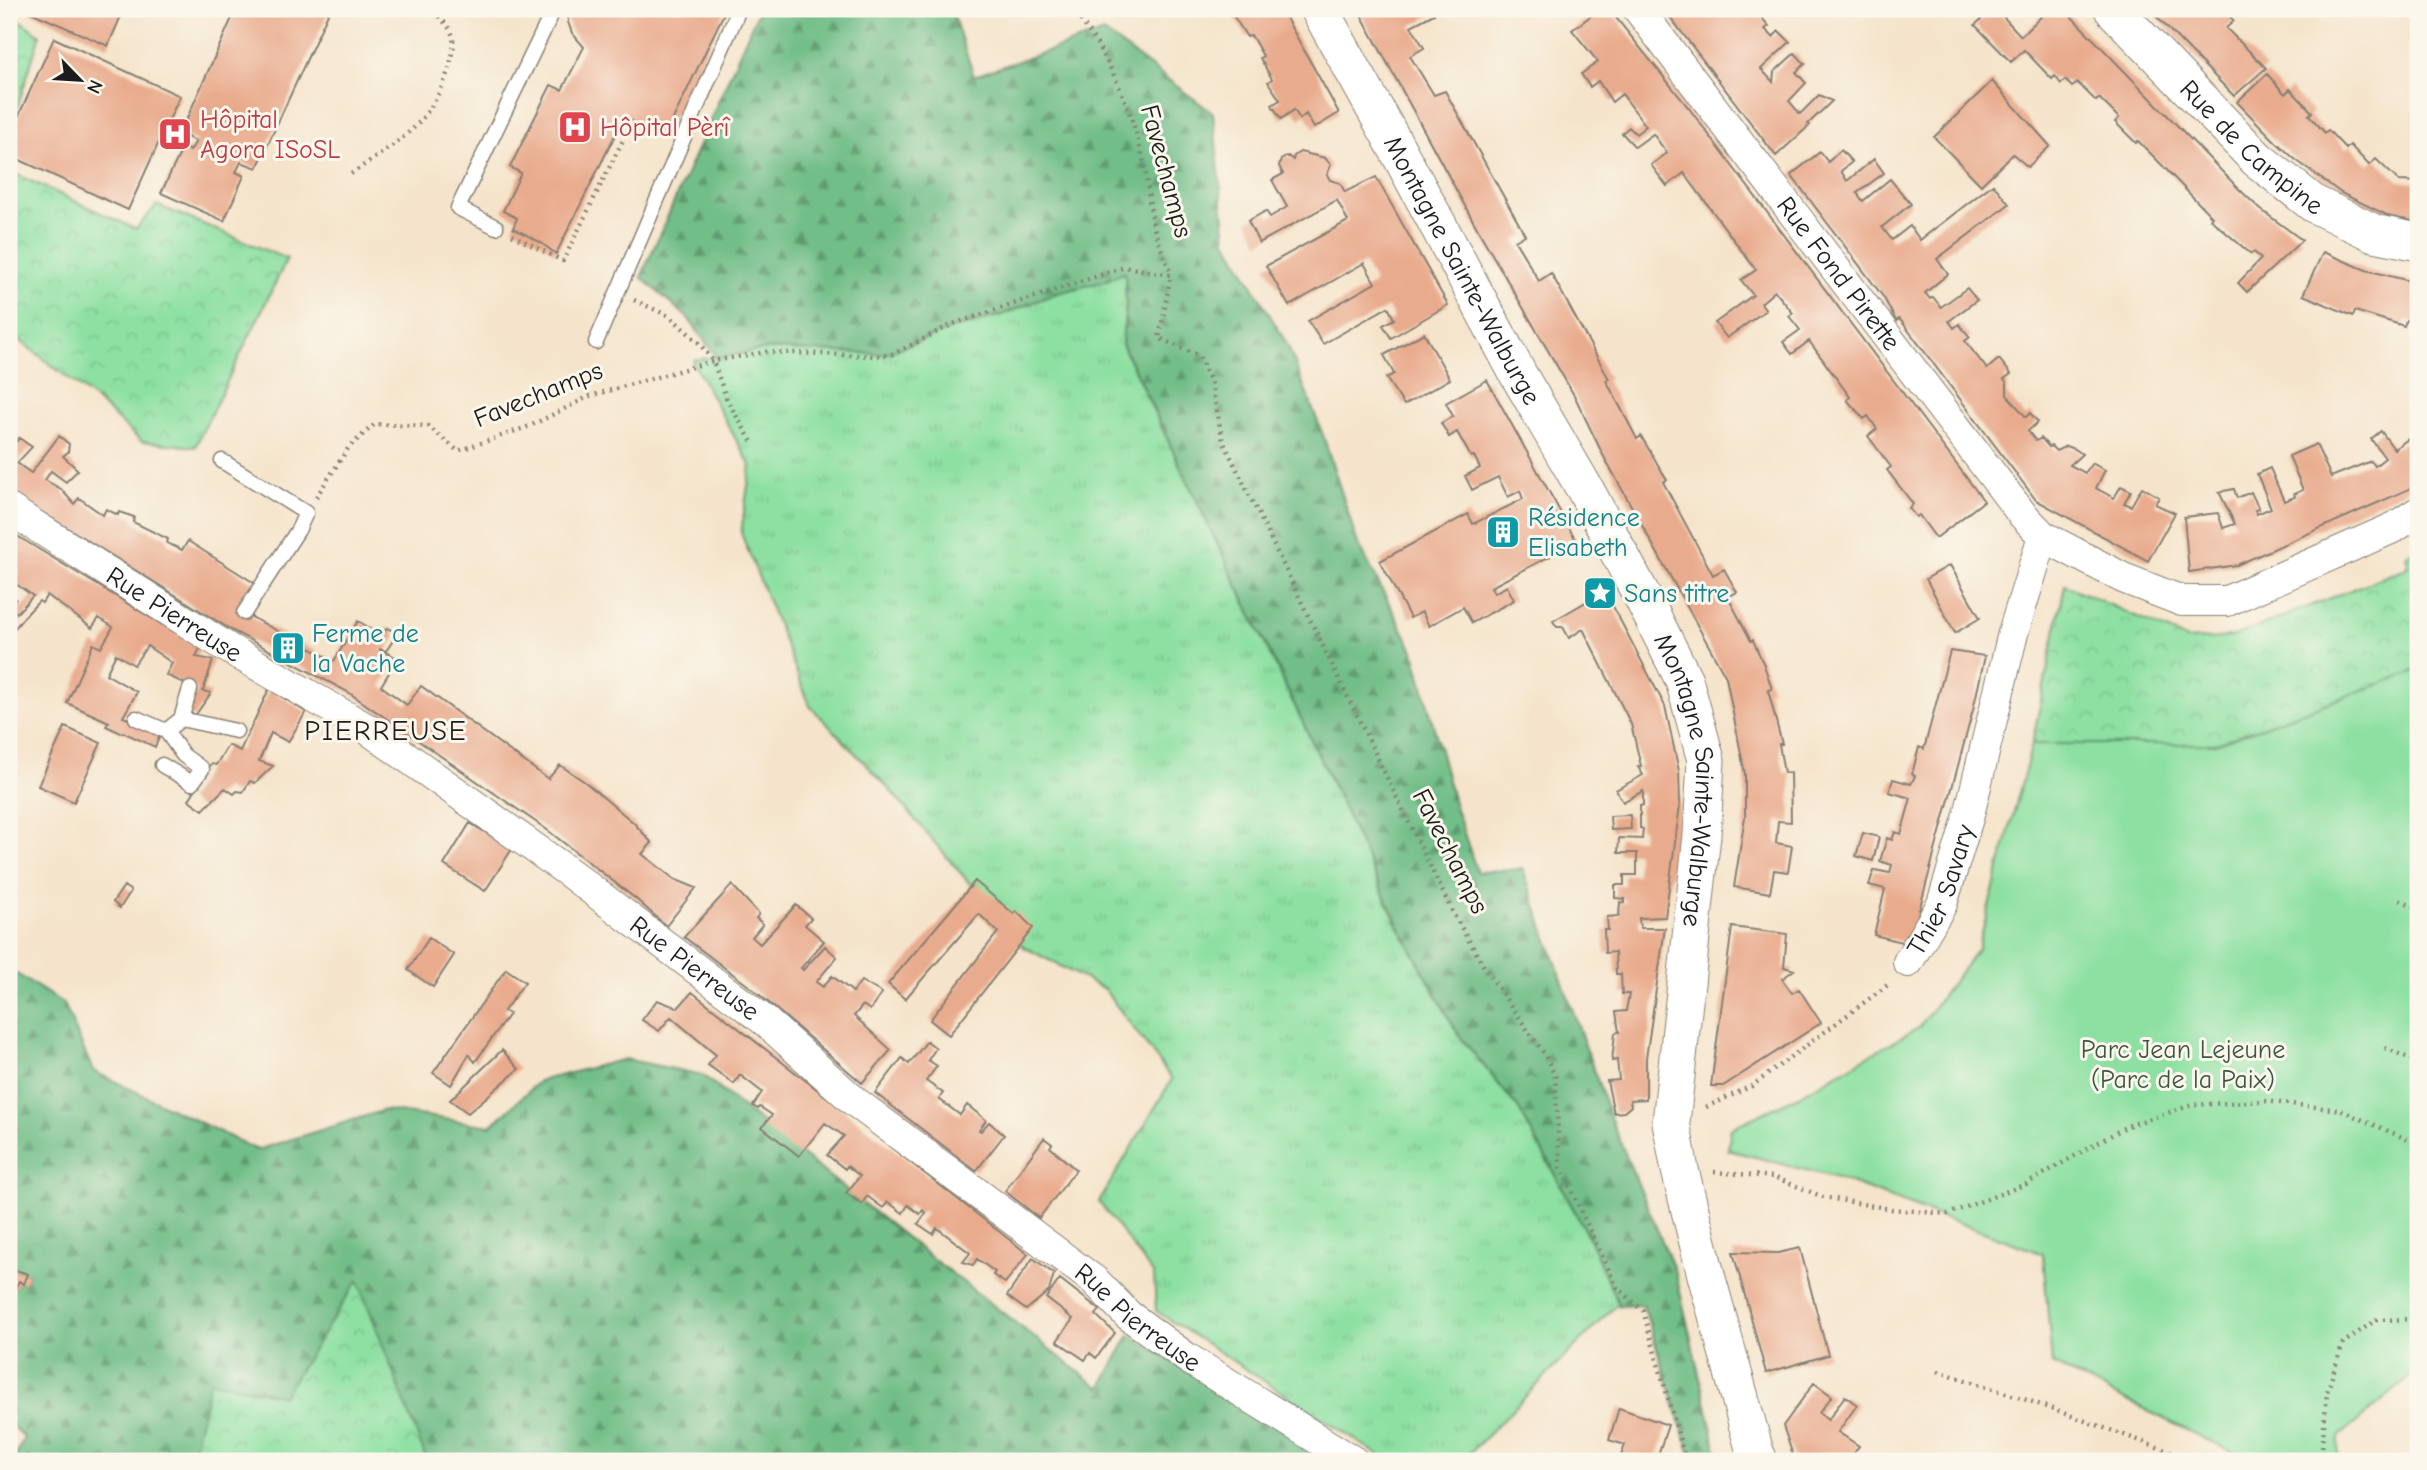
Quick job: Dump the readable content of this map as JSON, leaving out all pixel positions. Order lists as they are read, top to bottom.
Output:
{
  "streets": {
    "street": [
      "Rue de Campine",
      "Montagne Sainte-Walburge",
      "Rue Fond Pirette",
      "Rue Pierreuse",
      "Thier Savary"
    ],
    "path": ["Favechamps"]
  },
  "crossings": [
    ["Montagne Sainte-Walburge", "Thier Savary"],
    ["Rue Fond Pirette", "Thier Savary"]
  ],
  "districts": ["PIERREUSE"],
  "parks": ["Parc Jean Lejeune (Parc de la Paix)"],
  "places": {
    "hospital": ["Hôpital Pèrî", "Hôpital Agora ISoSL"],
    "building": ["Résidence Elisabeth", "Ferme de la Vache"],
    "place": ["Sans titre"]
  },
  "north": "bottom right"
}
